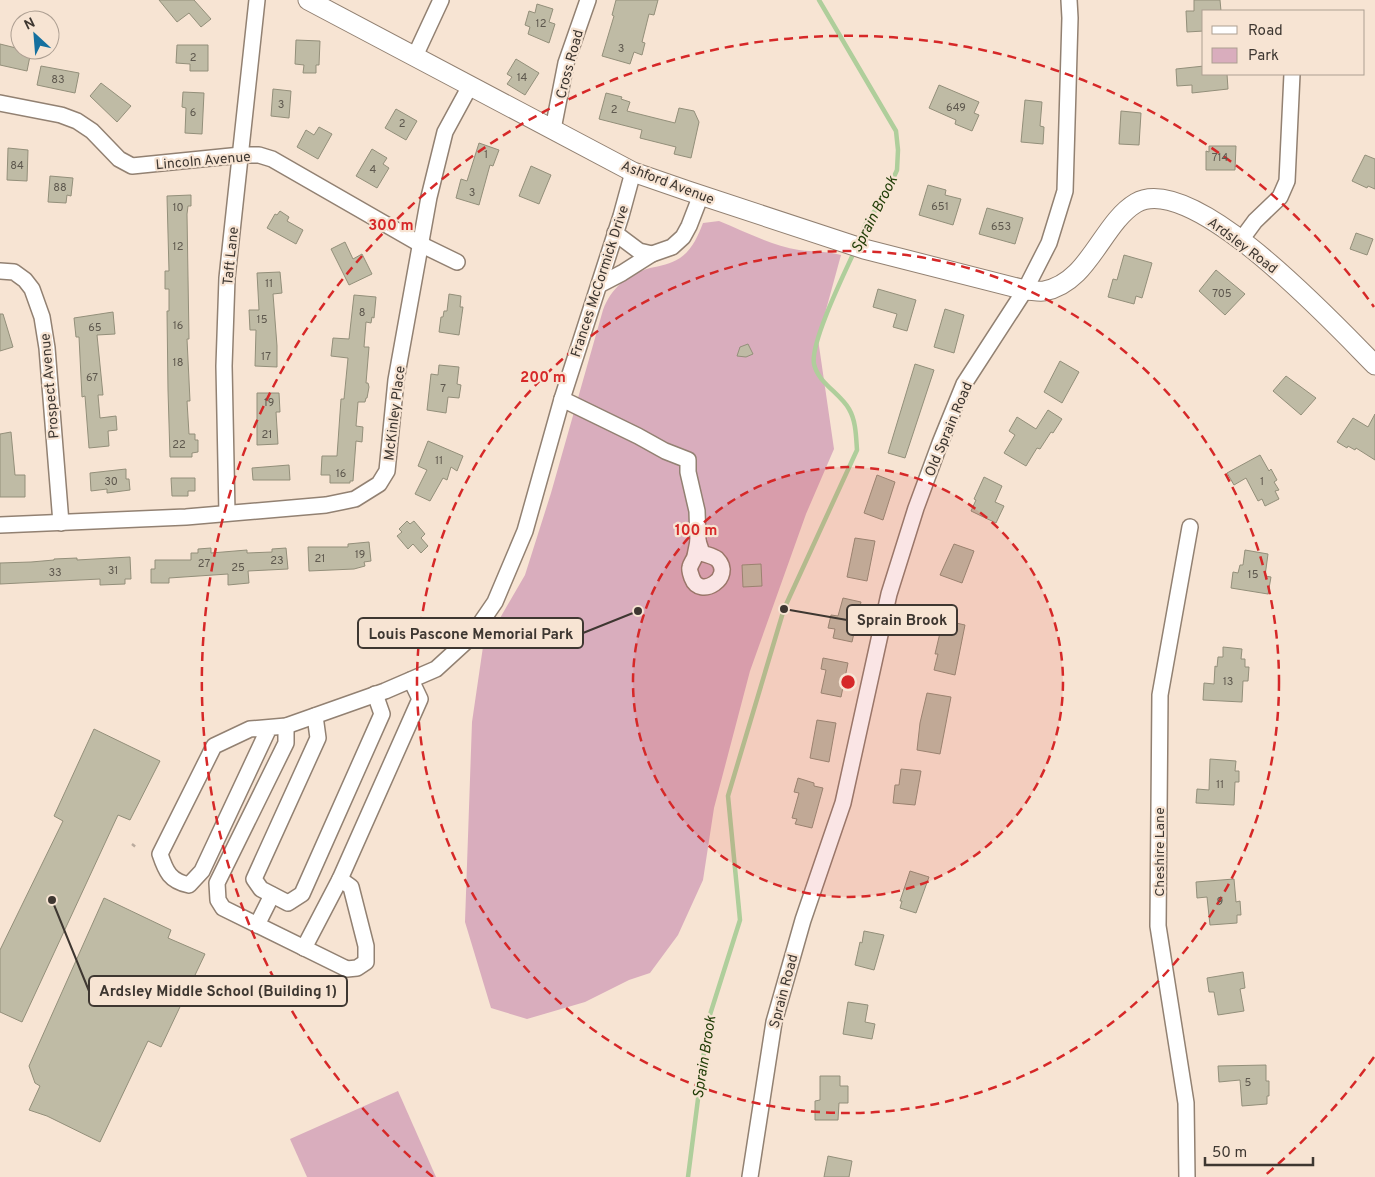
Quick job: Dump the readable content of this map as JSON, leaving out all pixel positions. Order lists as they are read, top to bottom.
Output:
{
  "streets": {
    "main road": ["Ashford Avenue", "Ardsley Road"],
    "street": [
      "Cross Road",
      "Lincoln Avenue",
      "Taft Lane",
      "Frances McCormick Drive",
      "Prospect Avenue",
      "McKinley Place",
      "Old Sprain Road",
      "Cheshire Lane",
      "Sprain Road"
    ]
  },
  "crossings": [
    ["Cross Road", "Ashford Avenue"],
    ["Lincoln Avenue", "Taft Lane"],
    ["Lincoln Avenue", "McKinley Place"],
    ["Ashford Avenue", "Ardsley Road"],
    ["Ashford Avenue", "Frances McCormick Drive"],
    ["Ashford Avenue", "McKinley Place"],
    ["Ashford Avenue", "Old Sprain Road"],
    ["Ardsley Road", "Old Sprain Road"],
    ["Taft Lane", "McKinley Place"],
    ["Prospect Avenue", "McKinley Place"],
    ["Old Sprain Road", "Sprain Road"]
  ],
  "water": ["Sprain Brook"],
  "places": ["Sprain Brook", "Louis Pascone Memorial Park", "Ardsley Middle School (Building 1)"],
  "house_numbers": [
    "12",
    "3",
    "2",
    "14",
    "83",
    "3",
    "649",
    "2",
    "6",
    "2",
    "1",
    "714",
    "84",
    "4",
    "88",
    "3",
    "651",
    "10",
    "653",
    "12",
    "11",
    "705",
    "8",
    "15",
    "16",
    "65",
    "17",
    "18",
    "67",
    "7",
    "19",
    "21",
    "22",
    "11",
    "16",
    "30",
    "1",
    "19",
    "21",
    "23",
    "27",
    "25",
    "31",
    "33",
    "15",
    "13",
    "11",
    "9",
    "5"
  ],
  "legend": ["Road", "Park"],
  "scale_bar": "50 m",
  "north": "top left",
  "rings": ["300 m", "200 m", "100 m"]
}
